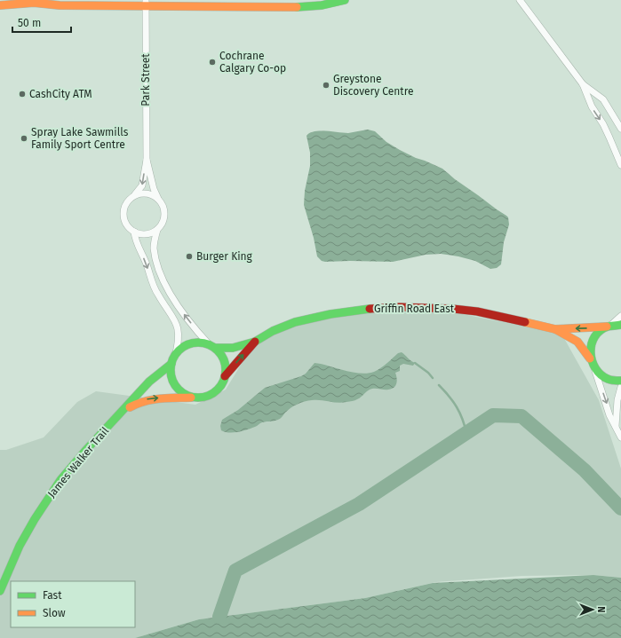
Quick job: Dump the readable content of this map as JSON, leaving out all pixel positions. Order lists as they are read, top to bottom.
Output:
{
  "streets": {
    "main road": ["Griffin Road East", "James Walker Trail"],
    "street": ["Park Street"]
  },
  "crossings": [
    ["Griffin Road East", "James Walker Trail"]
  ],
  "places": [
    "Cochrane Calgary Co-op",
    "Greystone Discovery Centre",
    "CashCity ATM",
    "Spray Lake Sawmills Family Sport Centre",
    "Burger King"
  ],
  "legend": ["Fast", "Slow"],
  "scale_bar": "50 m",
  "north": "right"
}
